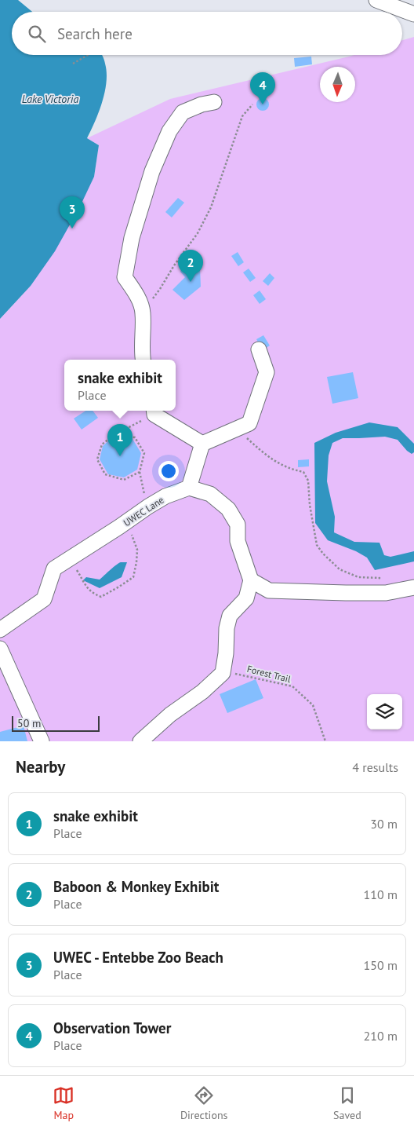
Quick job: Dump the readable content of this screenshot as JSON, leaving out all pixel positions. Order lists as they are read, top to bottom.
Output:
{
  "streets": {
    "street": ["UWEC Lane"],
    "path": ["Forest Trail"]
  },
  "water": ["Lake Victoria"],
  "scale_bar": "50 m",
  "north": "bottom",
  "page": {
    "search": "Search here",
    "pins": [
      "4",
      "3",
      "2",
      "1"
    ],
    "popup": ["snake exhibit", "Place"],
    "scale": "50 m",
    "heading": ["Nearby", "4 results"],
    "list": [
      {
        "mark": "1",
        "name": "snake exhibit",
        "note": "Place",
        "value": "30 m"
      },
      {
        "mark": "2",
        "name": "Baboon & Monkey Exhibit",
        "note": "Place",
        "value": "110 m"
      },
      {
        "mark": "3",
        "name": "UWEC - Entebbe Zoo Beach",
        "note": "Place",
        "value": "150 m"
      },
      {
        "mark": "4",
        "name": "Observation Tower",
        "note": "Place",
        "value": "210 m"
      }
    ],
    "nav": ["Map", "Directions", "Saved"]
  }
}
